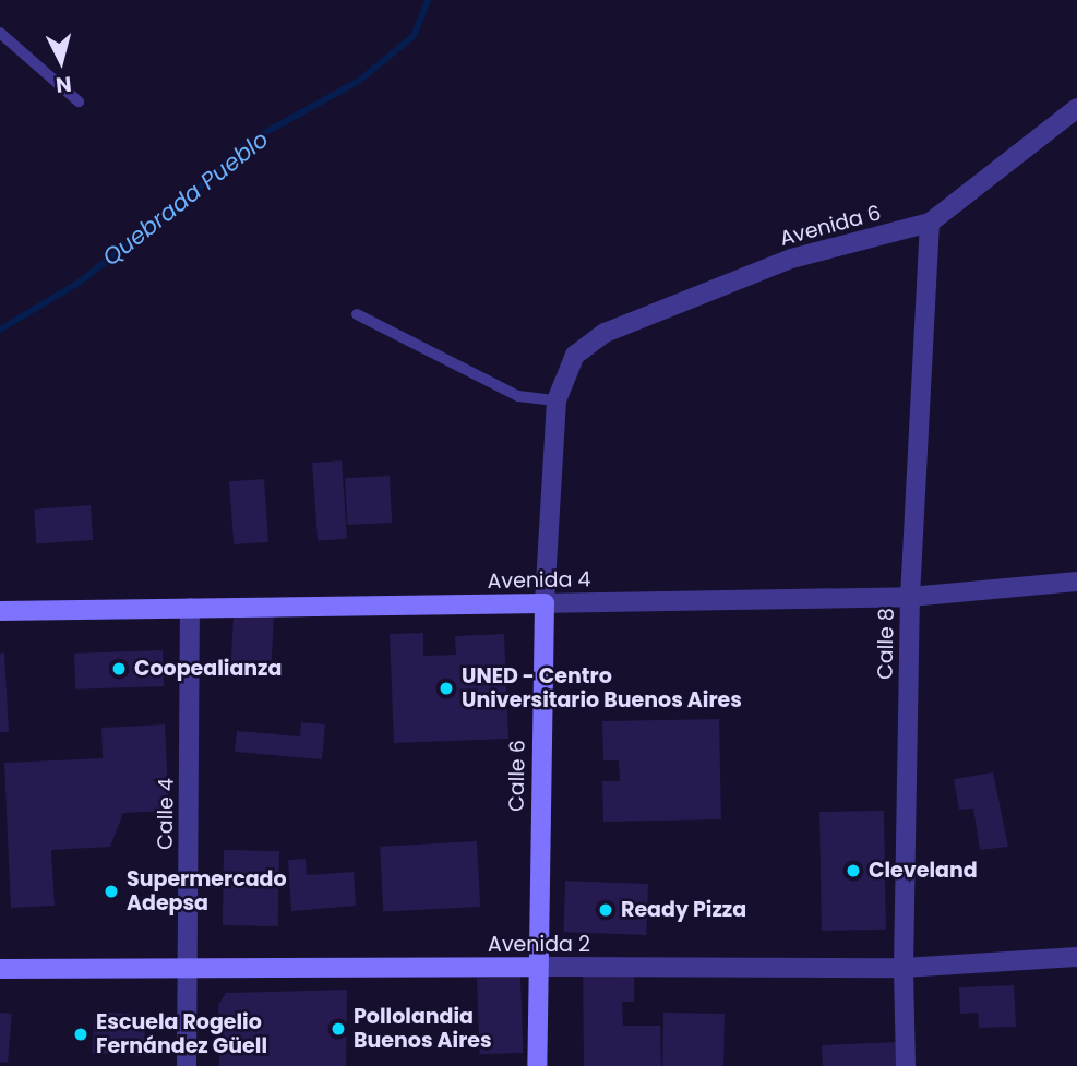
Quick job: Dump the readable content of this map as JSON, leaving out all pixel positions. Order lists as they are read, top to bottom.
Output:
{
  "streets": {
    "street": [
      "Avenida 6",
      "Avenida 4",
      "Calle 8",
      "Calle 6",
      "Calle 4",
      "Avenida 2"
    ]
  },
  "crossings": [
    ["Avenida 6", "Calle 8"],
    ["Avenida 6", "Calle 6"],
    ["Avenida 4", "Calle 8"],
    ["Avenida 4", "Calle 6"],
    ["Avenida 4", "Calle 4"],
    ["Calle 8", "Avenida 2"],
    ["Calle 6", "Avenida 2"],
    ["Calle 4", "Avenida 2"]
  ],
  "water": ["Quebrada Pueblo"],
  "places": [
    "Coopealianza",
    "UNED - Centro Universitario Buenos Aires",
    "Cleveland",
    "Supermercado Adepsa",
    "Ready Pizza",
    "Pollolandia Buenos Aires",
    "Escuela Rogelio Fernández Güell"
  ],
  "north": "bottom"
}
